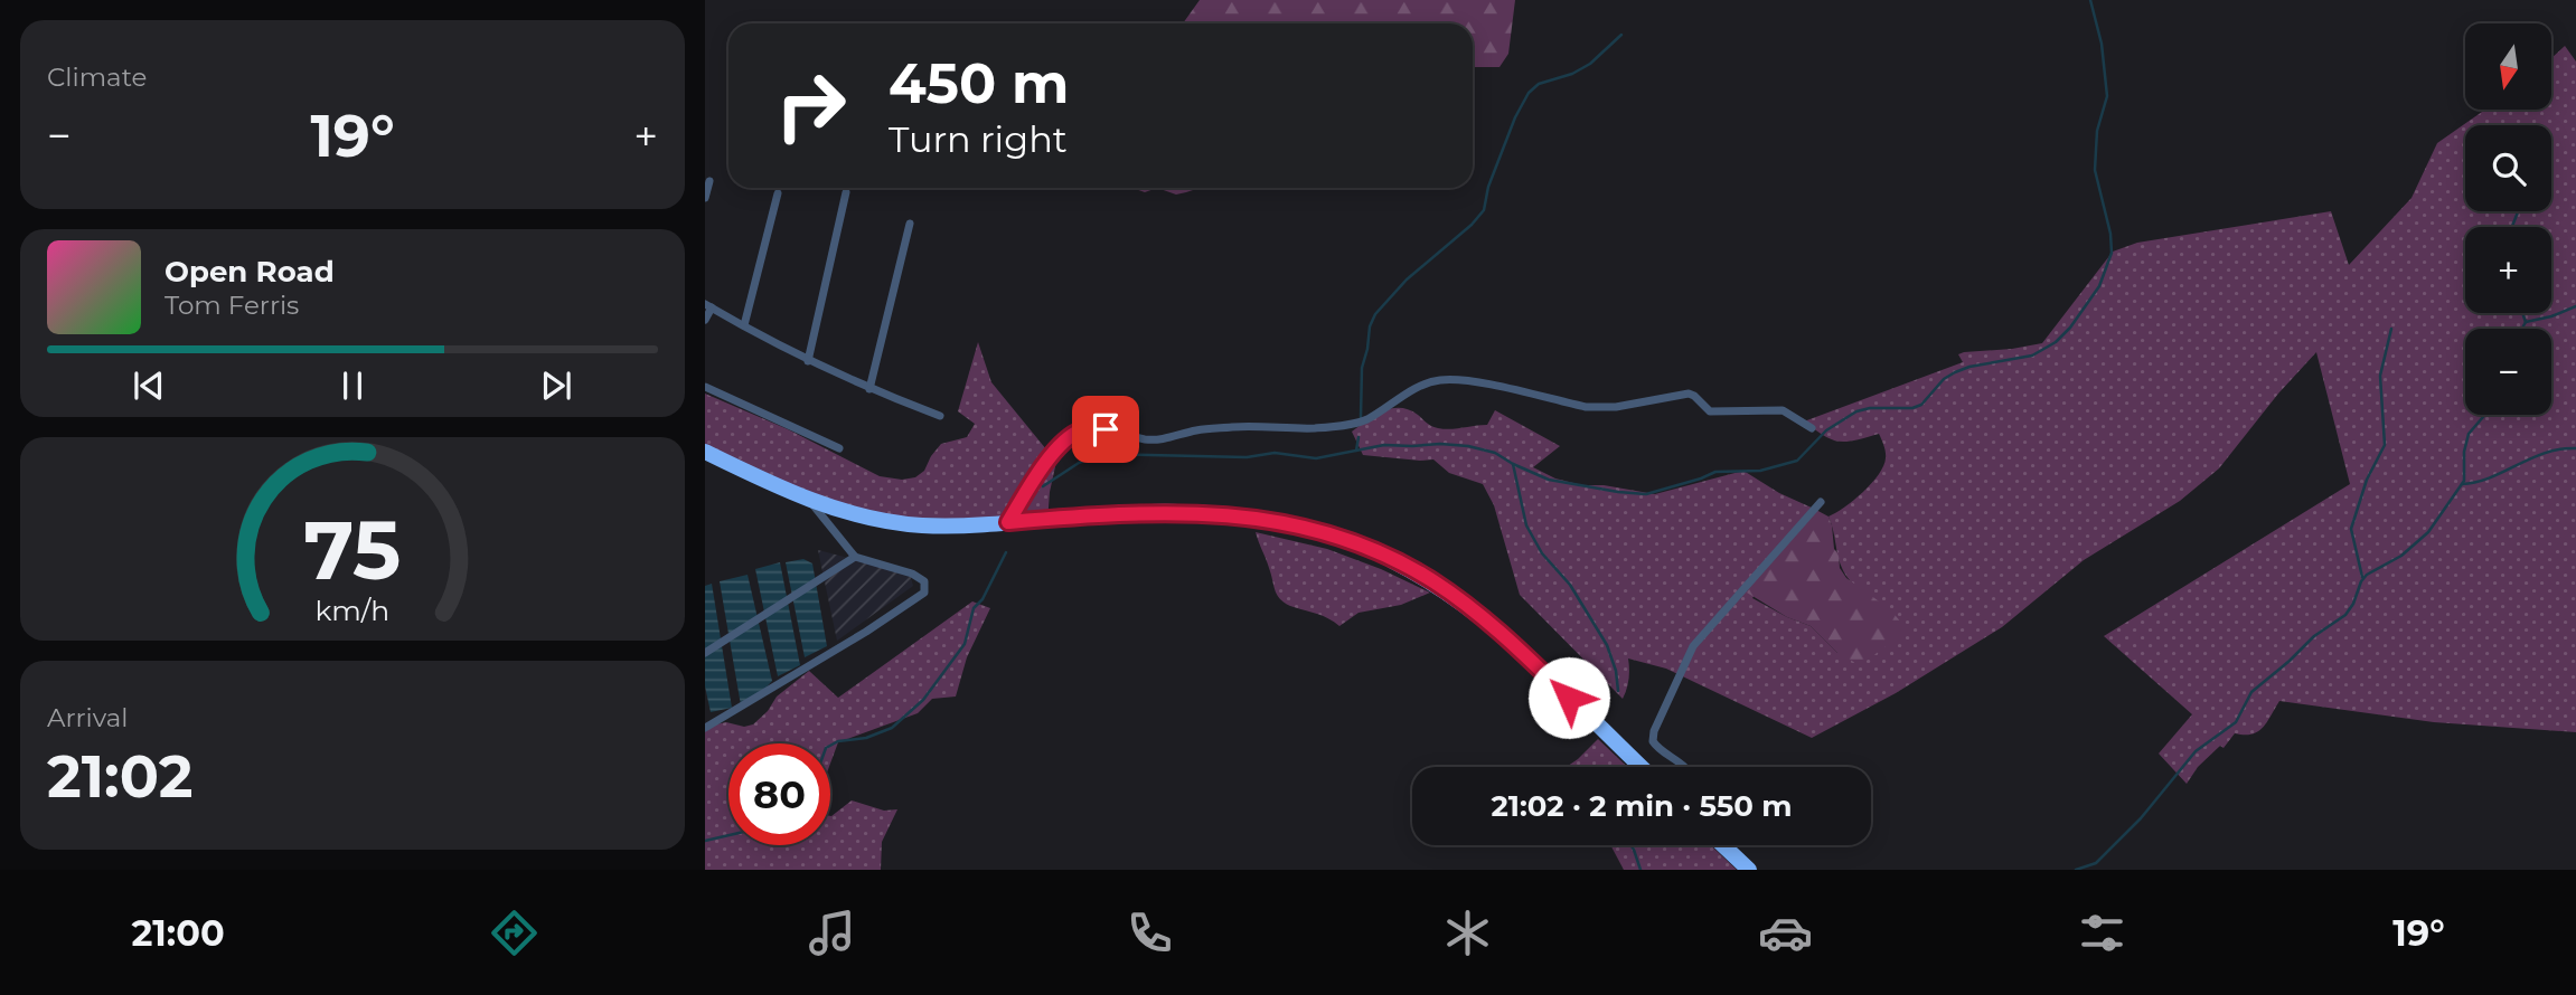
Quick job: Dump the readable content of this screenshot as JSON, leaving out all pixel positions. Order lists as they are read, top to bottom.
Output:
{
  "north": "bottom",
  "page": {
    "tile": [
      "Climate",
      ["Arrival", "21:02"]
    ],
    "map_buttons": ["+", "−"],
    "turn": ["450 m", "Turn right"],
    "heat": ["−", "19°", "+"],
    "song": ["Open Road", "Tom Ferris"],
    "limit": "80",
    "trip": "21:02 · 2 min · 550 m",
    "tabs": ["21:00", "19°"],
    "gauge": ["75", "km/h"]
  }
}
